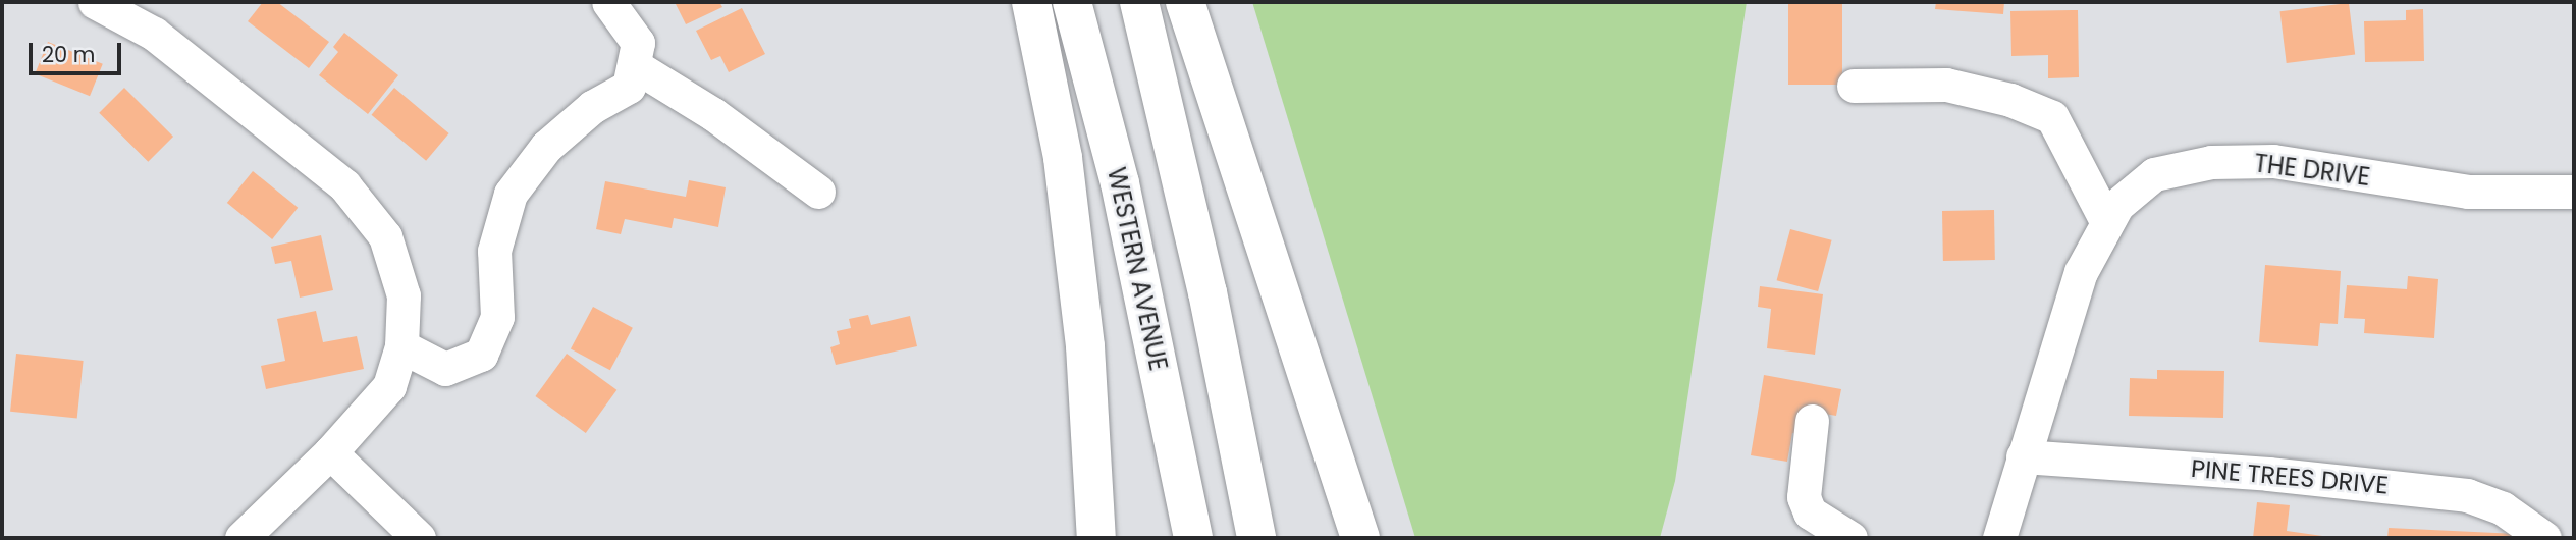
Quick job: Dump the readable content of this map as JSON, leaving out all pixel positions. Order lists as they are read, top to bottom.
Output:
{
  "streets": {
    "highway": ["WESTERN AVENUE"],
    "street": ["THE DRIVE", "PINE TREES DRIVE"]
  },
  "crossings": [
    ["THE DRIVE", "PINE TREES DRIVE"]
  ],
  "scale_bar": "20 m"
}
